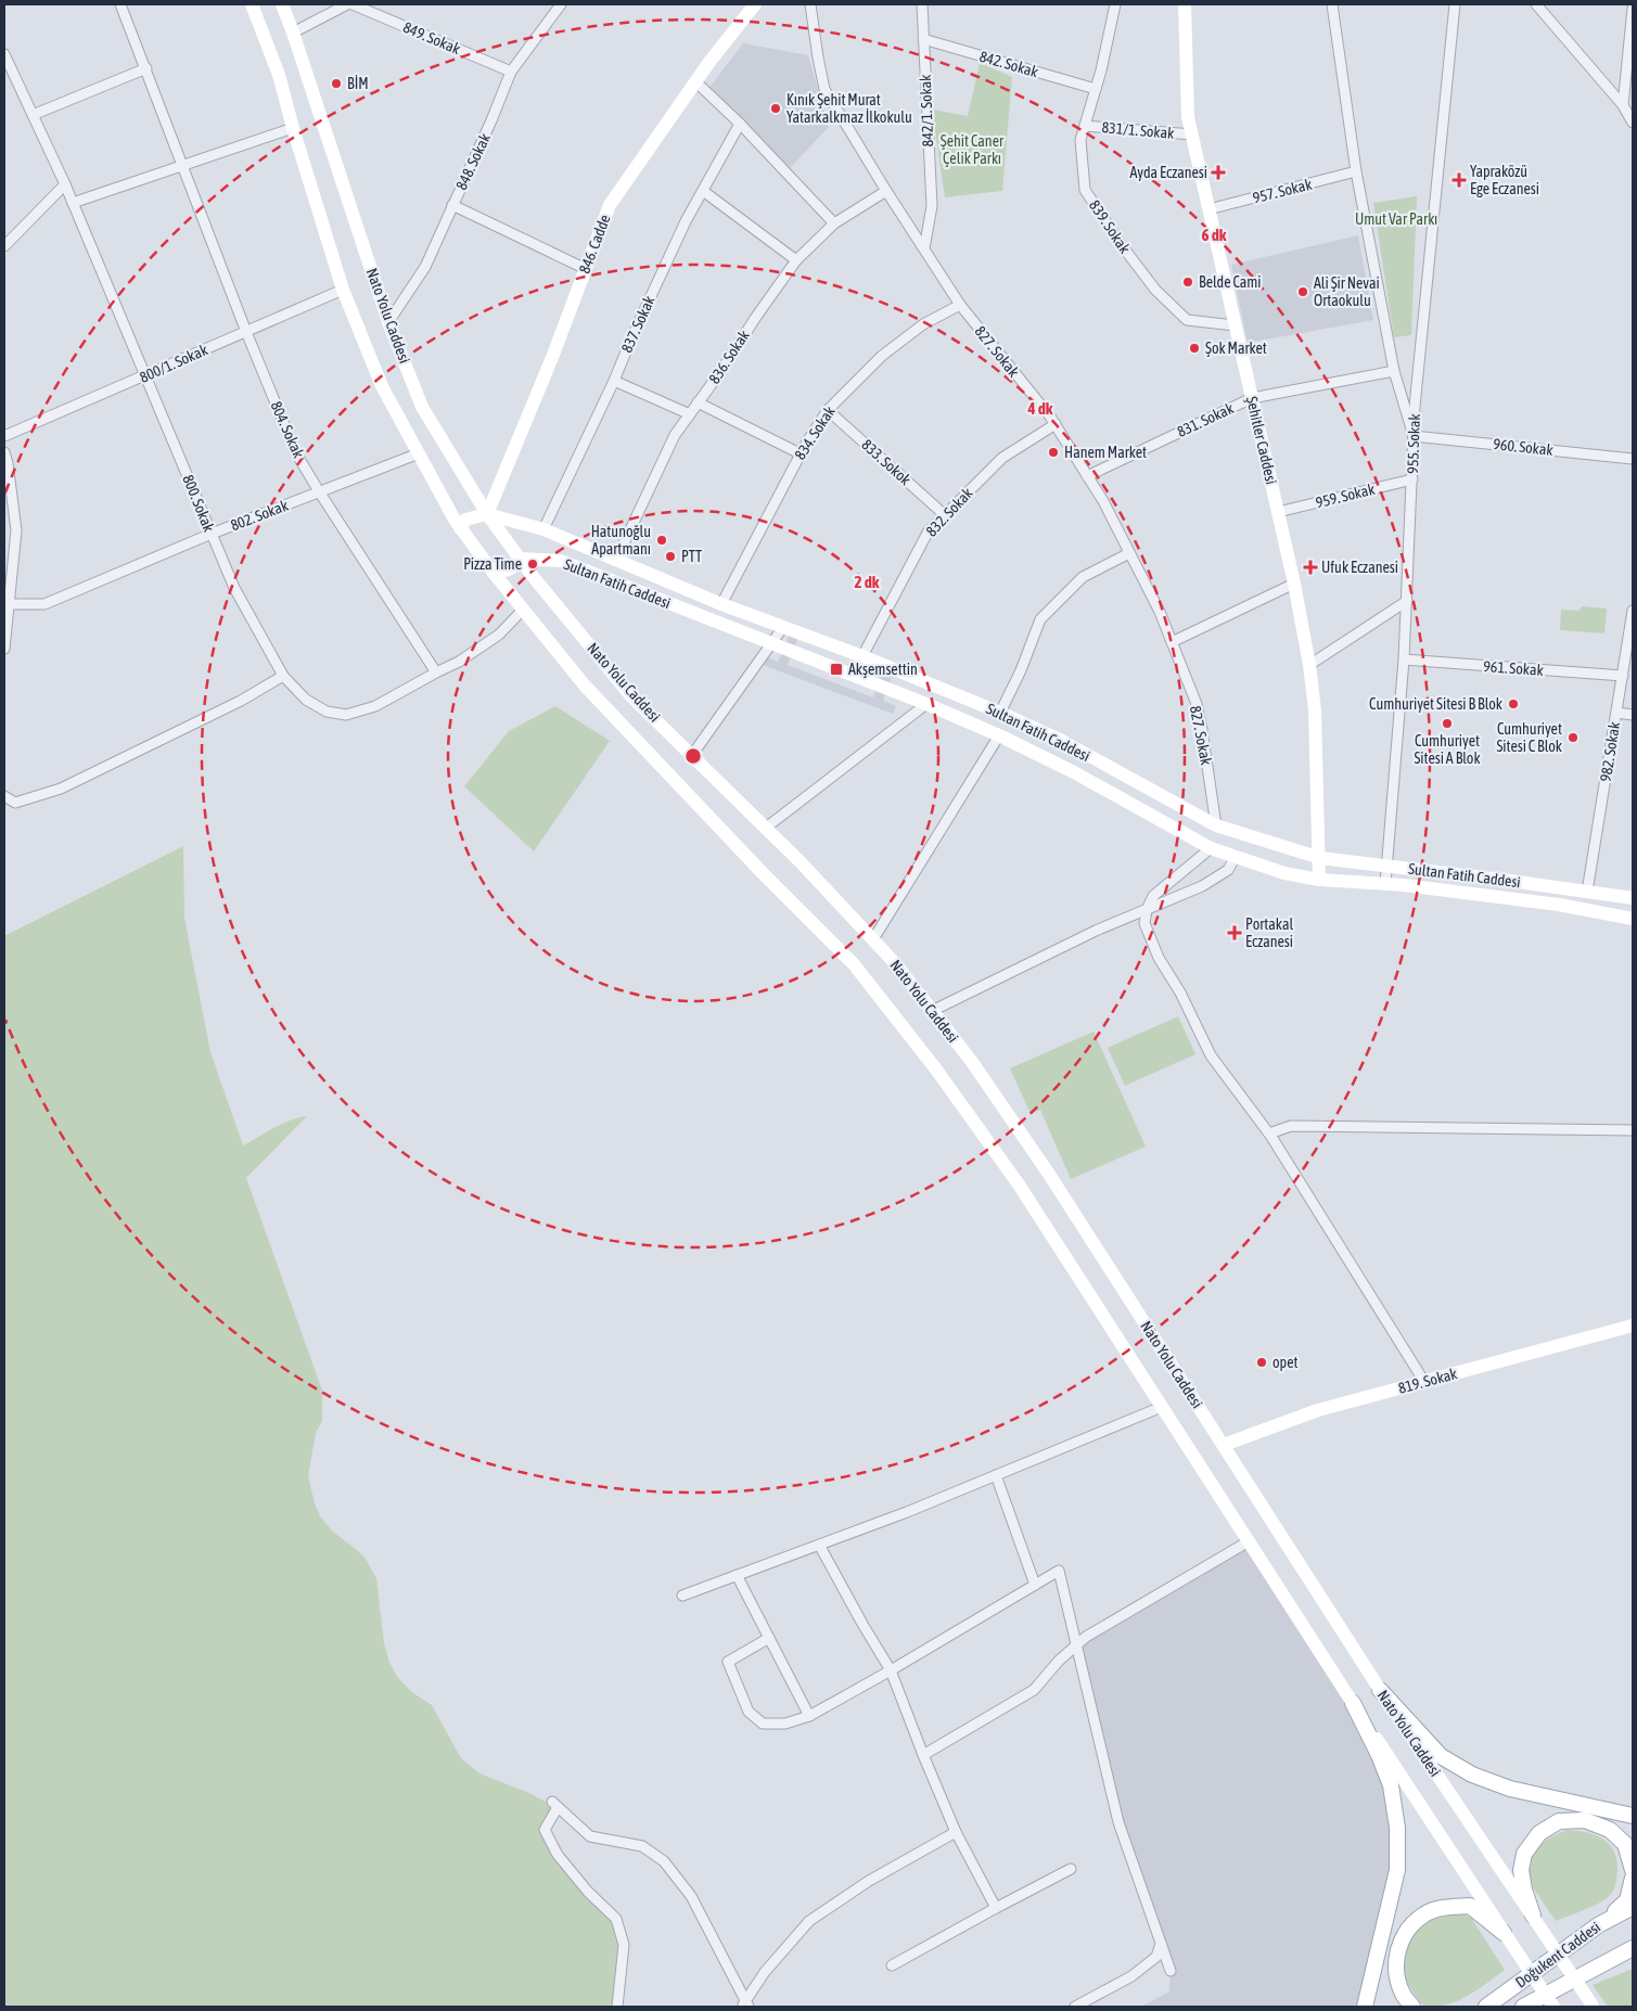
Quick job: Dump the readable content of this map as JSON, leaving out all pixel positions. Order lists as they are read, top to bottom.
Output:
{
  "streets": {
    "main road": [
      "846. Cadde",
      "Nato Yolu Caddesi",
      "Şehitler Caddesi",
      "Sultan Fatih Caddesi",
      "819. Sokak",
      "Doğukent Caddesi"
    ],
    "street": [
      "849. Sokak",
      "842. Sokak",
      "842/1. Sokak",
      "831/1. Sokak",
      "848. Sokak",
      "957. Sokak",
      "839. Sokak",
      "837. Sokak",
      "827. Sokak",
      "836. Sokak",
      "800/1. Sokak",
      "831. Sokak",
      "804. Sokak",
      "834. Sokak",
      "955. Sokak",
      "960. Sokak",
      "833. Sokok",
      "959. Sokak",
      "800. Sokak",
      "832. Sokak",
      "802. Sokak",
      "961. Sokak",
      "982. Sokak"
    ]
  },
  "crossings": [
    ["849. Sokak", "848. Sokak"],
    ["842. Sokak", "842/1. Sokak"],
    ["842. Sokak", "839. Sokak"],
    ["842/1. Sokak", "827. Sokak"],
    ["831/1. Sokak", "839. Sokak"],
    ["831/1. Sokak", "Şehitler Caddesi"],
    ["848. Sokak", "Nato Yolu Caddesi"],
    ["957. Sokak", "Şehitler Caddesi"],
    ["839. Sokak", "Şehitler Caddesi"],
    ["846. Cadde", "Nato Yolu Caddesi"],
    ["846. Cadde", "Sultan Fatih Caddesi"],
    ["Nato Yolu Caddesi", "800/1. Sokak"],
    ["Nato Yolu Caddesi", "800. Sokak"],
    ["Nato Yolu Caddesi", "802. Sokak"],
    ["Nato Yolu Caddesi", "Sultan Fatih Caddesi"],
    ["Nato Yolu Caddesi", "819. Sokak"],
    ["837. Sokak", "Sultan Fatih Caddesi"],
    ["827. Sokak", "836. Sokak"],
    ["827. Sokak", "831. Sokak"],
    ["827. Sokak", "834. Sokak"],
    ["827. Sokak", "832. Sokak"],
    ["827. Sokak", "Sultan Fatih Caddesi"],
    ["836. Sokak", "Sultan Fatih Caddesi"],
    ["800/1. Sokak", "804. Sokak"],
    ["800/1. Sokak", "800. Sokak"],
    ["831. Sokak", "Şehitler Caddesi"],
    ["804. Sokak", "800. Sokak"],
    ["804. Sokak", "802. Sokak"],
    ["834. Sokak", "833. Sokok"],
    ["834. Sokak", "Sultan Fatih Caddesi"],
    ["Şehitler Caddesi", "959. Sokak"],
    ["Şehitler Caddesi", "Sultan Fatih Caddesi"],
    ["955. Sokak", "960. Sokak"],
    ["955. Sokak", "959. Sokak"],
    ["955. Sokak", "Sultan Fatih Caddesi"],
    ["955. Sokak", "961. Sokak"],
    ["833. Sokok", "832. Sokak"],
    ["800. Sokak", "802. Sokak"],
    ["832. Sokak", "Sultan Fatih Caddesi"],
    ["Sultan Fatih Caddesi", "982. Sokak"],
    ["961. Sokak", "982. Sokak"]
  ],
  "parks": ["Şehit Caner Çelik Parkı", "Umut Var Parkı"],
  "places": {
    "other": [
      "BİM",
      "Kınık Şehit Murat Yatarkalkmaz İlkokulu",
      "Belde Cami",
      "Ali Şir Nevai Ortaokulu",
      "Şok Market",
      "Hanem Market",
      "Hatunoğlu Apartmanı",
      "PTT",
      "Pizza Time",
      "Cumhuriyet Sitesi B Blok",
      "Cumhuriyet Sitesi A Blok",
      "Cumhuriyet Sitesi C Blok",
      "opet"
    ],
    "health": [
      "Ayda Eczanesi",
      "Yapraközü Ege Eczanesi",
      "Ufuk Eczanesi",
      "Portakal Eczanesi"
    ],
    "transit": ["Akşemsettin"]
  },
  "rings": ["6 dk", "4 dk", "2 dk"]
}
